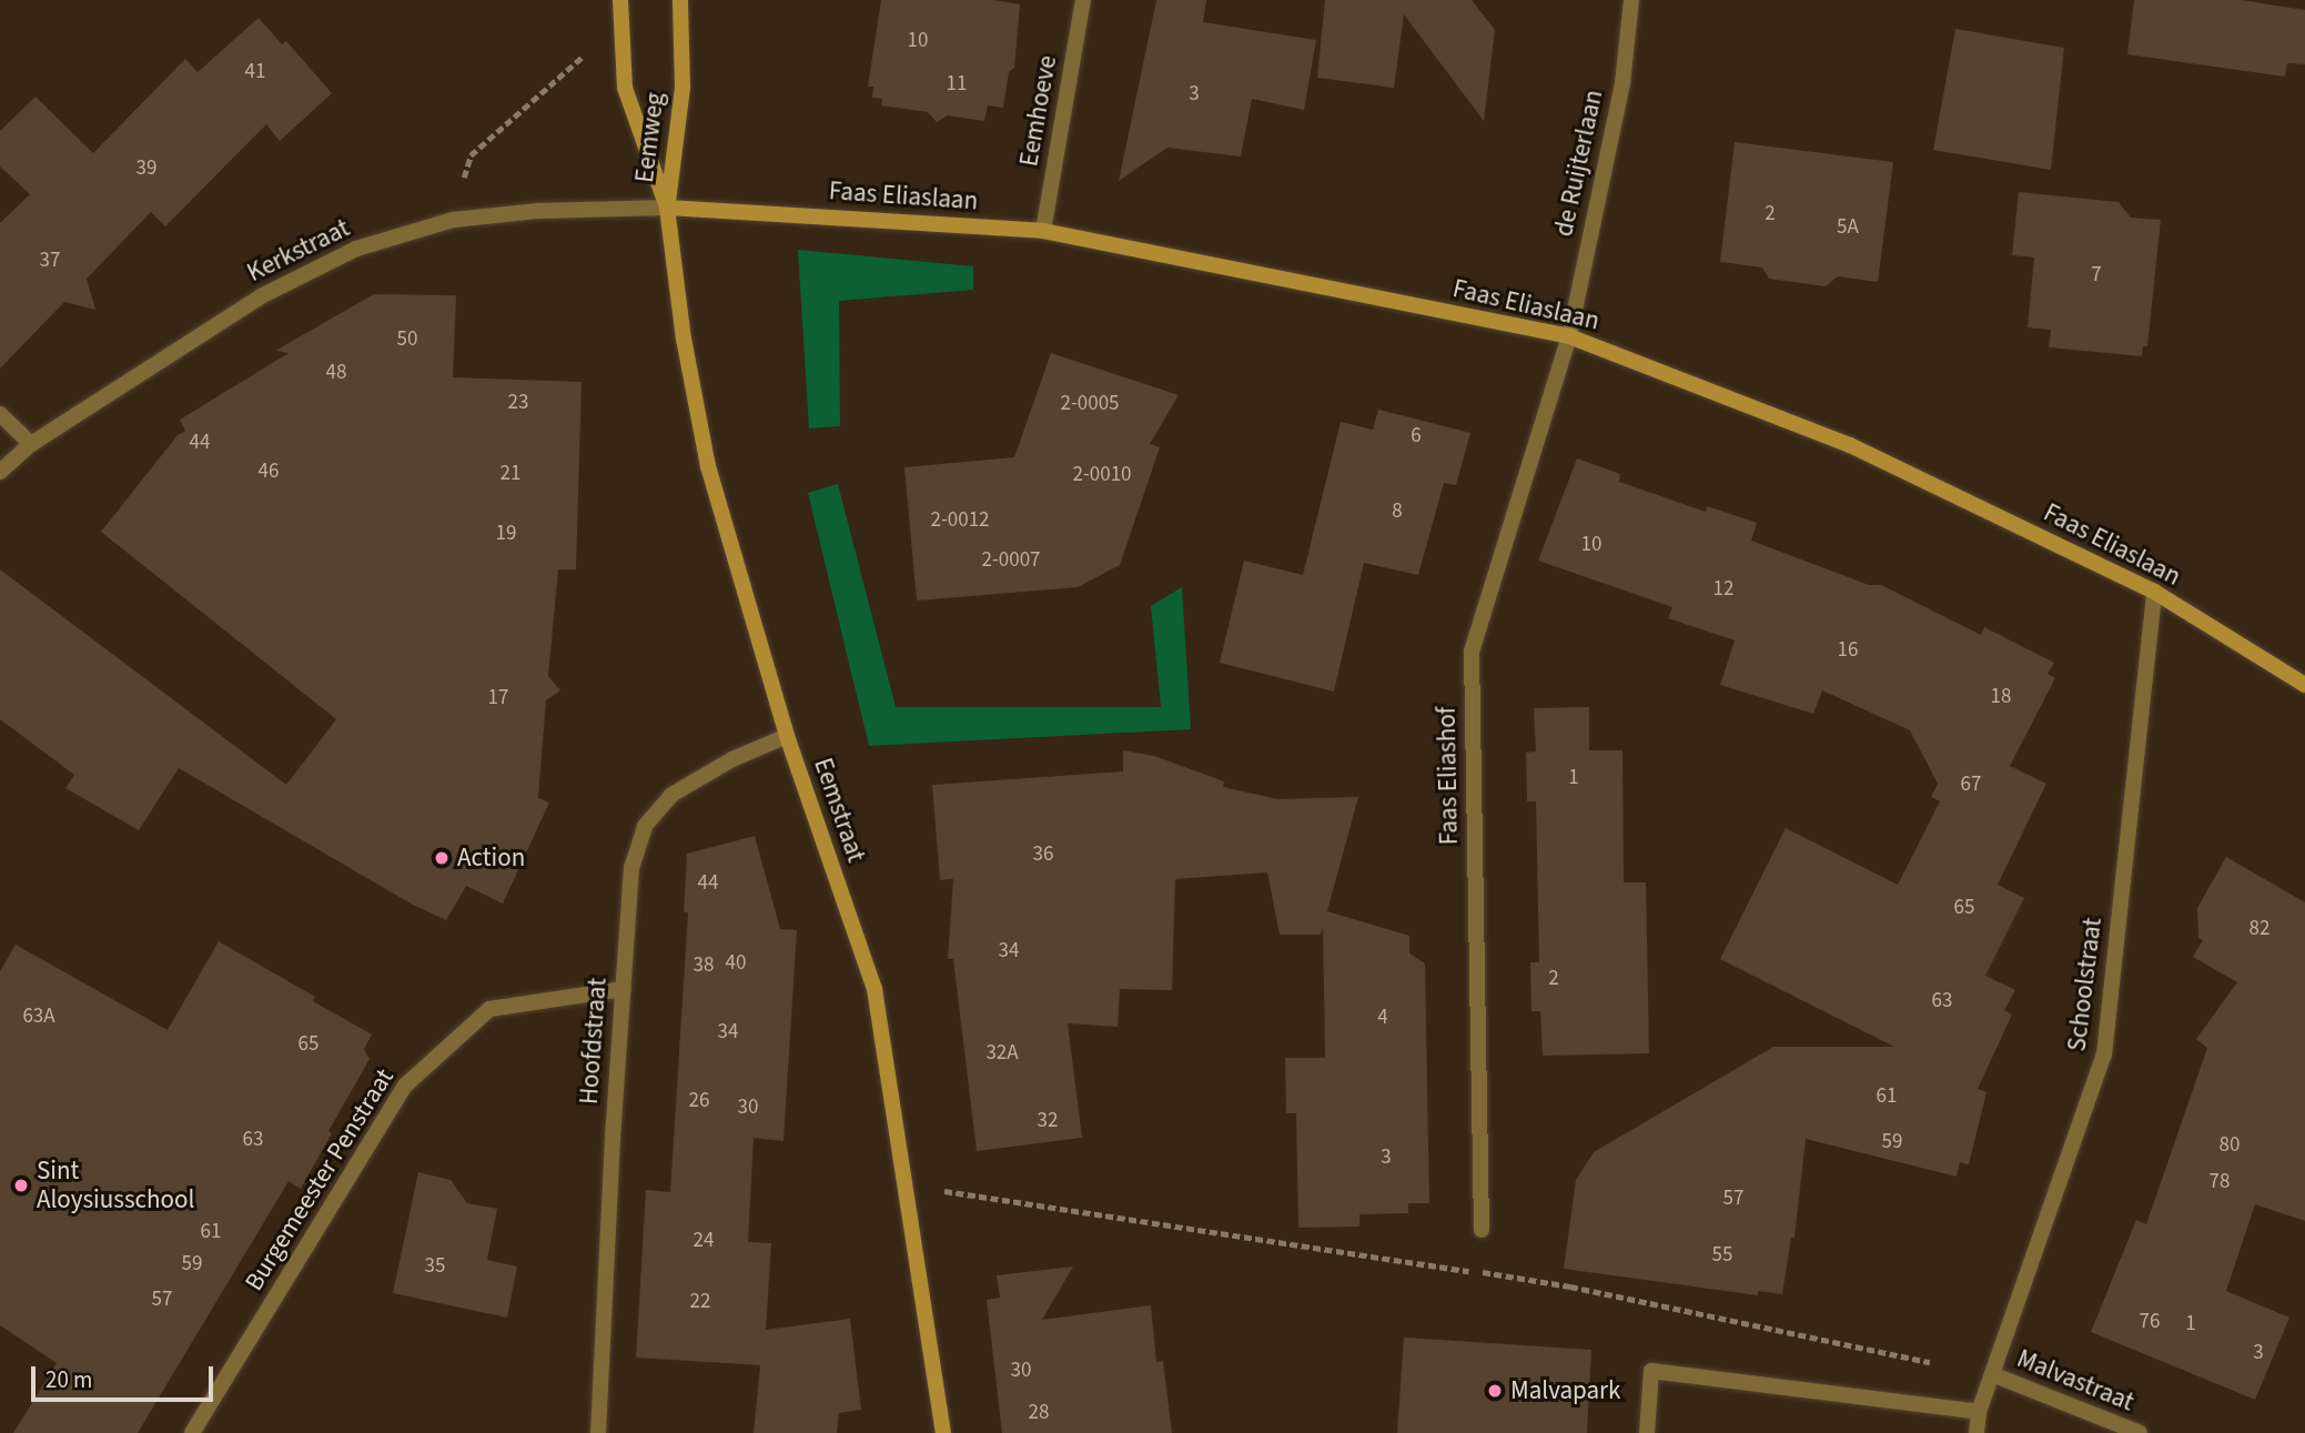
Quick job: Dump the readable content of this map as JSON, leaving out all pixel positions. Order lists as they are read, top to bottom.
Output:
{
  "streets": {
    "main road": ["Eemweg", "Faas Eliaslaan", "Eemstraat"],
    "street": [
      "Eemhoeve",
      "de Ruijterlaan",
      "Kerkstraat",
      "Faas Eliashof",
      "Schoolstraat",
      "Hoofdstraat",
      "Burgemeester Penstraat",
      "Malvastraat"
    ]
  },
  "crossings": [
    ["Eemhoeve", "Faas Eliaslaan"],
    ["Eemweg", "Faas Eliaslaan"],
    ["Eemweg", "Kerkstraat"],
    ["Eemweg", "Eemstraat"],
    ["de Ruijterlaan", "Faas Eliaslaan"],
    ["de Ruijterlaan", "Faas Eliashof"],
    ["Faas Eliaslaan", "Kerkstraat"],
    ["Faas Eliaslaan", "Faas Eliashof"],
    ["Faas Eliaslaan", "Eemstraat"],
    ["Faas Eliaslaan", "Schoolstraat"],
    ["Kerkstraat", "Eemstraat"],
    ["Eemstraat", "Hoofdstraat"],
    ["Schoolstraat", "Malvastraat"],
    ["Hoofdstraat", "Burgemeester Penstraat"]
  ],
  "places": ["Action", "Sint Aloysiusschool", "Malvapark"],
  "house_numbers": [
    "10",
    "41",
    "11",
    "3",
    "39",
    "2",
    "5A",
    "37",
    "7",
    "50",
    "48",
    "23",
    "2-0005",
    "6",
    "44",
    "46",
    "21",
    "2-0010",
    "8",
    "2-0012",
    "19",
    "10",
    "2-0007",
    "12",
    "16",
    "18",
    "17",
    "1",
    "67",
    "36",
    "44",
    "65",
    "82",
    "34",
    "40",
    "38",
    "2",
    "63",
    "63A",
    "4",
    "34",
    "65",
    "32A",
    "61",
    "26",
    "30",
    "32",
    "63",
    "59",
    "80",
    "3",
    "78",
    "57",
    "61",
    "24",
    "55",
    "59",
    "35",
    "57",
    "22",
    "76",
    "1",
    "3",
    "30",
    "28"
  ],
  "scale_bar": "20 m"
}
